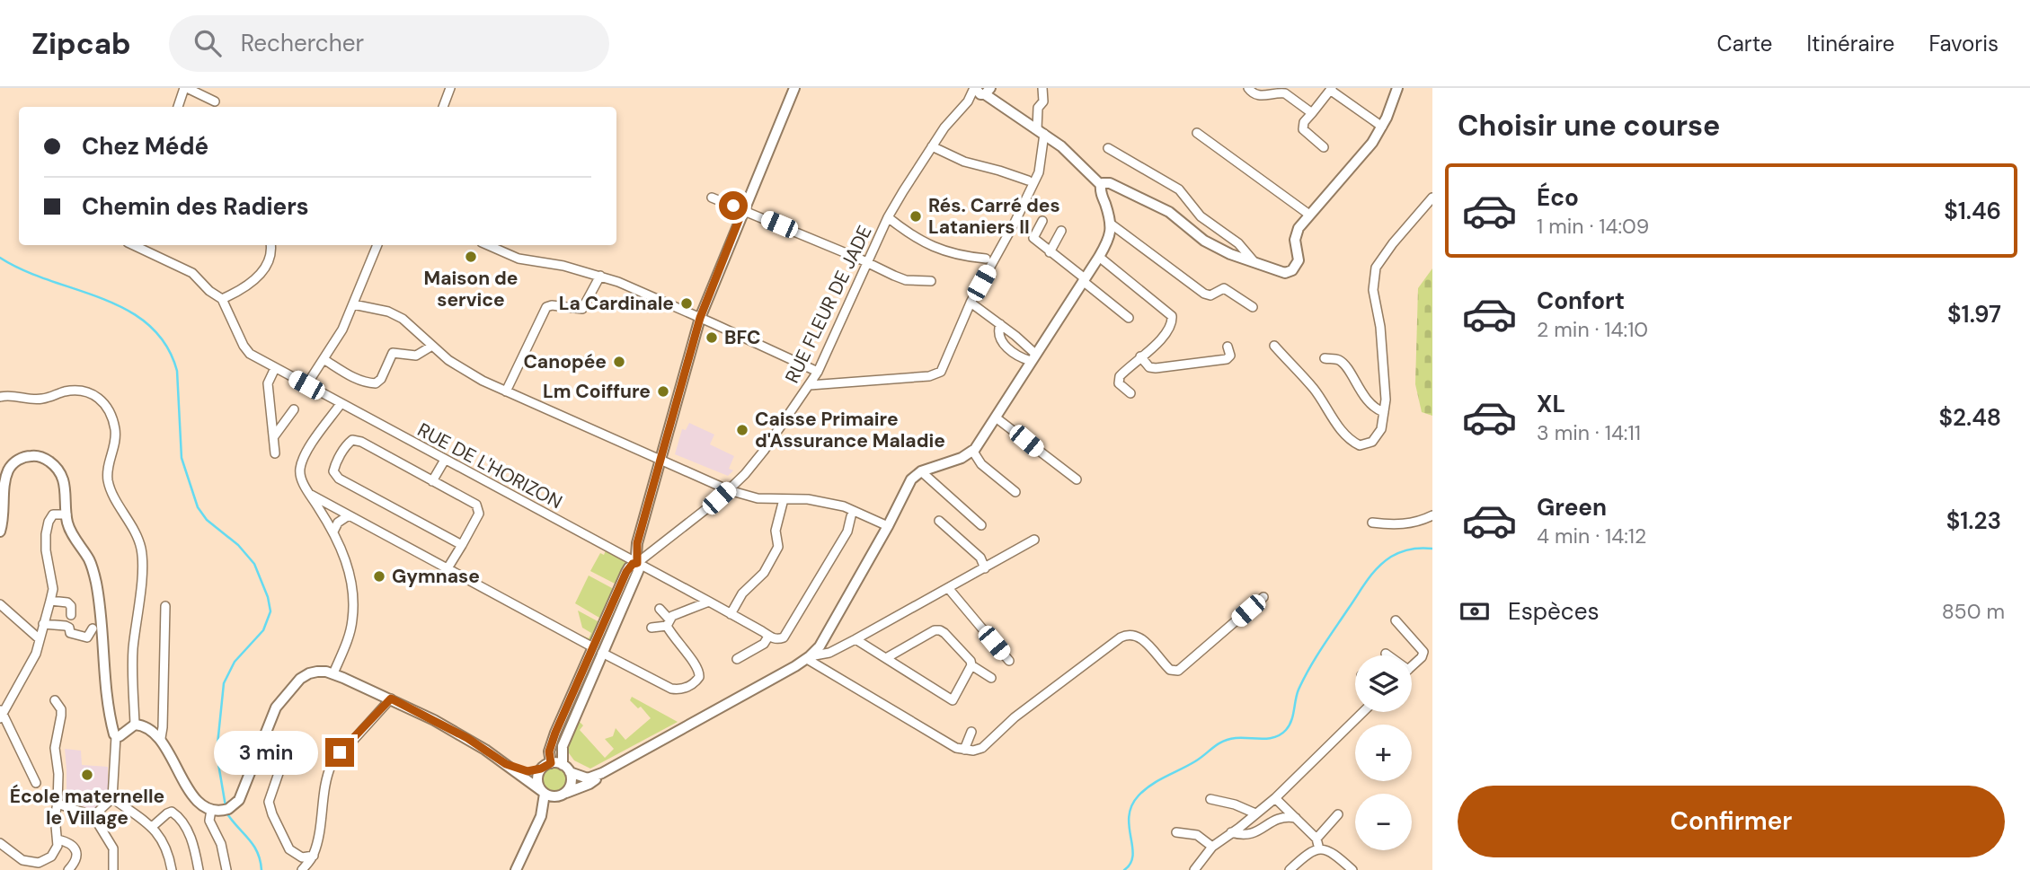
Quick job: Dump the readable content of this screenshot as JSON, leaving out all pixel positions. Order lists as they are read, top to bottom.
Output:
{
  "streets": {
    "street": ["RUE FLEUR DE JADE", "RUE DE L'HORIZON"]
  },
  "crossings": [
    ["RUE FLEUR DE JADE", "RUE DE L'HORIZON"]
  ],
  "places": [
    "Rés. Carré des Lataniers II",
    "Maison de service",
    "La Cardinale",
    "BFC",
    "Canopée",
    "Lm Coiffure",
    "Caisse Primaire d'Assurance Maladie",
    "Gymnase",
    "École maternelle le Village"
  ],
  "page": {
    "header": "Zipcab",
    "search": "Rechercher",
    "nav": ["Carte", "Itinéraire", "Favoris"],
    "heading": "Choisir une course",
    "banner": ["Chez Médé", "Chemin des Radiers"],
    "list": [
      {
        "name": "Éco",
        "note": "1 min · 14:09",
        "value": "$1.46"
      },
      {
        "name": "Confort",
        "note": "2 min · 14:10",
        "value": "$1.97"
      },
      {
        "name": "XL",
        "note": "3 min · 14:11",
        "value": "$2.48"
      },
      {
        "name": "Green",
        "note": "4 min · 14:12",
        "value": "$1.23"
      }
    ],
    "pay": ["Espèces", "850 m"],
    "map_buttons": ["+", "−"],
    "bubble": "3 min",
    "buttons": "Confirmer"
  }
}
